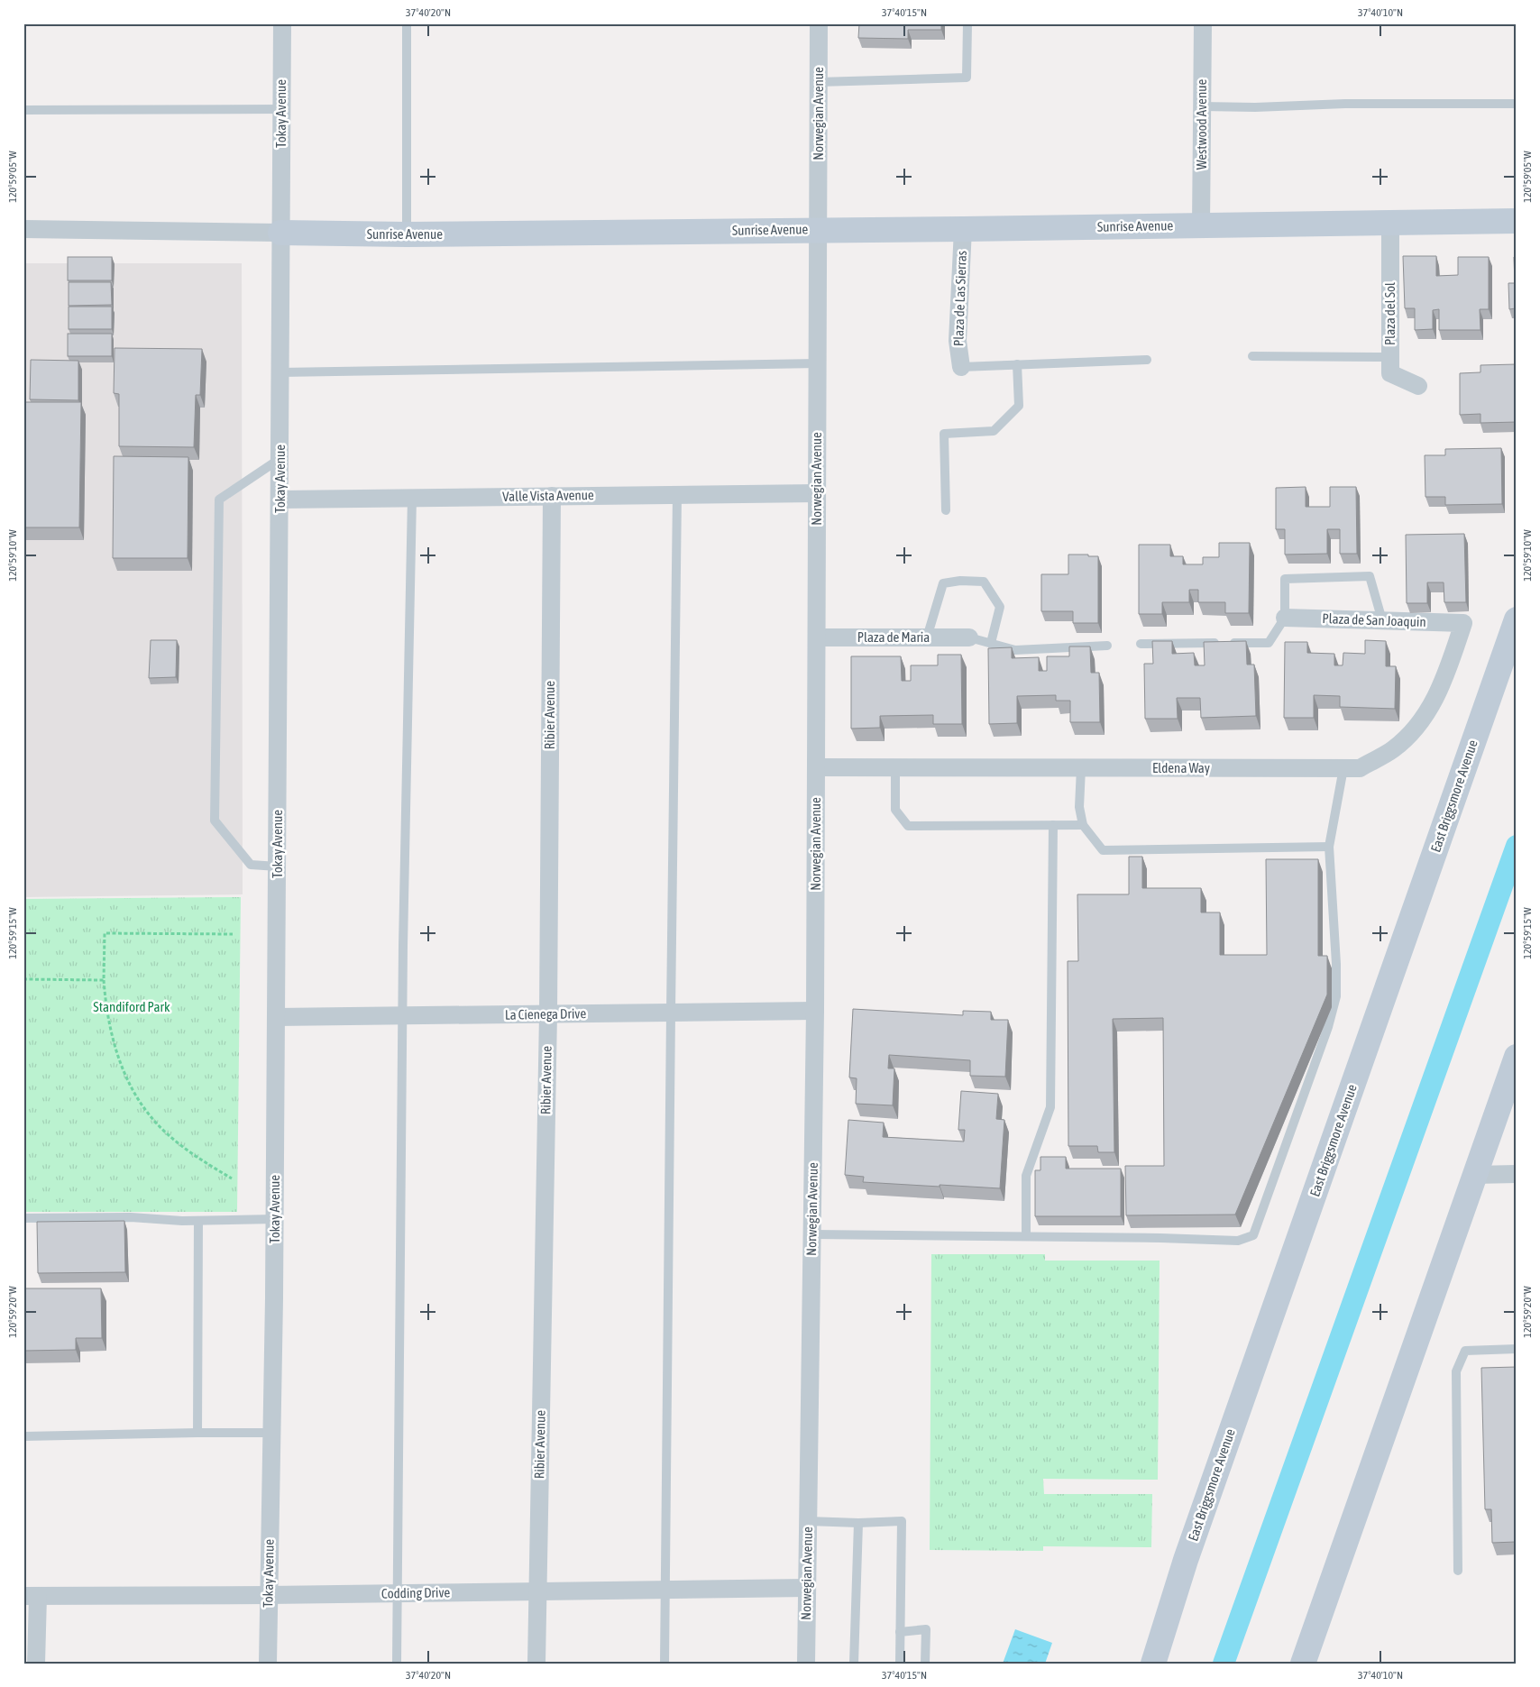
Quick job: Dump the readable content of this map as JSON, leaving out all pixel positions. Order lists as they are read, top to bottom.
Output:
{
  "streets": {
    "main road": ["Sunrise Avenue", "East Briggsmore Avenue"],
    "street": [
      "Tokay Avenue",
      "Norwegian Avenue",
      "Westwood Avenue",
      "Plaza de Las Sierras",
      "Plaza del Sol",
      "Valle Vista Avenue",
      "Plaza de San Joaquin",
      "Plaza de Maria",
      "Ribier Avenue",
      "Eldena Way",
      "La Cienega Drive",
      "Codding Drive"
    ]
  },
  "crossings": [
    ["Tokay Avenue", "Sunrise Avenue"],
    ["Tokay Avenue", "Valle Vista Avenue"],
    ["Tokay Avenue", "La Cienega Drive"],
    ["Tokay Avenue", "Codding Drive"],
    ["Norwegian Avenue", "Sunrise Avenue"],
    ["Norwegian Avenue", "Valle Vista Avenue"],
    ["Norwegian Avenue", "Plaza de Maria"],
    ["Norwegian Avenue", "Eldena Way"],
    ["Norwegian Avenue", "La Cienega Drive"],
    ["Norwegian Avenue", "Codding Drive"],
    ["Westwood Avenue", "Sunrise Avenue"],
    ["Sunrise Avenue", "Plaza de Las Sierras"],
    ["Sunrise Avenue", "Plaza del Sol"],
    ["Valle Vista Avenue", "Ribier Avenue"],
    ["Plaza de San Joaquin", "Eldena Way"],
    ["Ribier Avenue", "La Cienega Drive"],
    ["Ribier Avenue", "Codding Drive"]
  ],
  "parks": ["Standiford Park"],
  "coordinates": [
    "37°40'20\"N",
    "37°40'15\"N",
    "37°40'10\"N",
    "120°59'05\"W",
    "120°59'10\"W",
    "120°59'15\"W",
    "120°59'20\"W"
  ]
}
